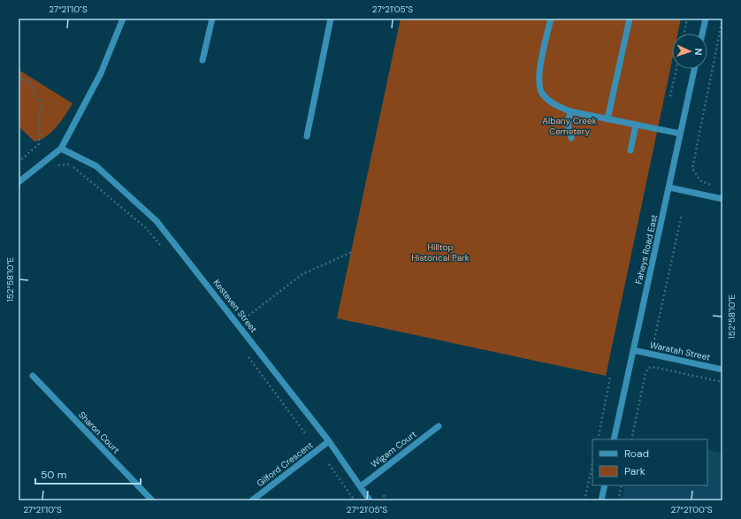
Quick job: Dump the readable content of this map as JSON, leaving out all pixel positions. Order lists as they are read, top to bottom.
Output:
{
  "streets": {
    "street": [
      "Faheys Road East",
      "Kesteven Street",
      "Waratah Street",
      "Sharon Court",
      "Wigam Court",
      "Gilford Crescent"
    ]
  },
  "crossings": [
    ["Faheys Road East", "Waratah Street"],
    ["Kesteven Street", "Wigam Court"],
    ["Kesteven Street", "Gilford Crescent"]
  ],
  "parks": ["Albany Creek Cemetery", "Hilltop Historical Park"],
  "legend": ["Road", "Park"],
  "scale_bar": "50 m",
  "north": "right",
  "coordinates": [
    "27°21'10\"S",
    "27°21'05\"S",
    "152°58'10\"E",
    "27°21'00\"S"
  ]
}
